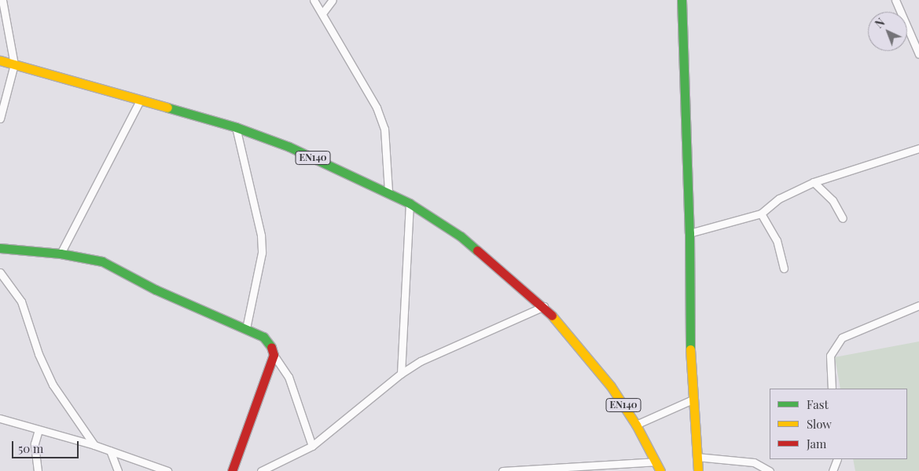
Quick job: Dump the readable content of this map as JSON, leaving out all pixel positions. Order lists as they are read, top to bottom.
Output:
{
  "streets": {
    "street": ["EN140"]
  },
  "legend": ["Fast", "Slow", "Jam"],
  "scale_bar": "50 m",
  "north": "top left"
}
